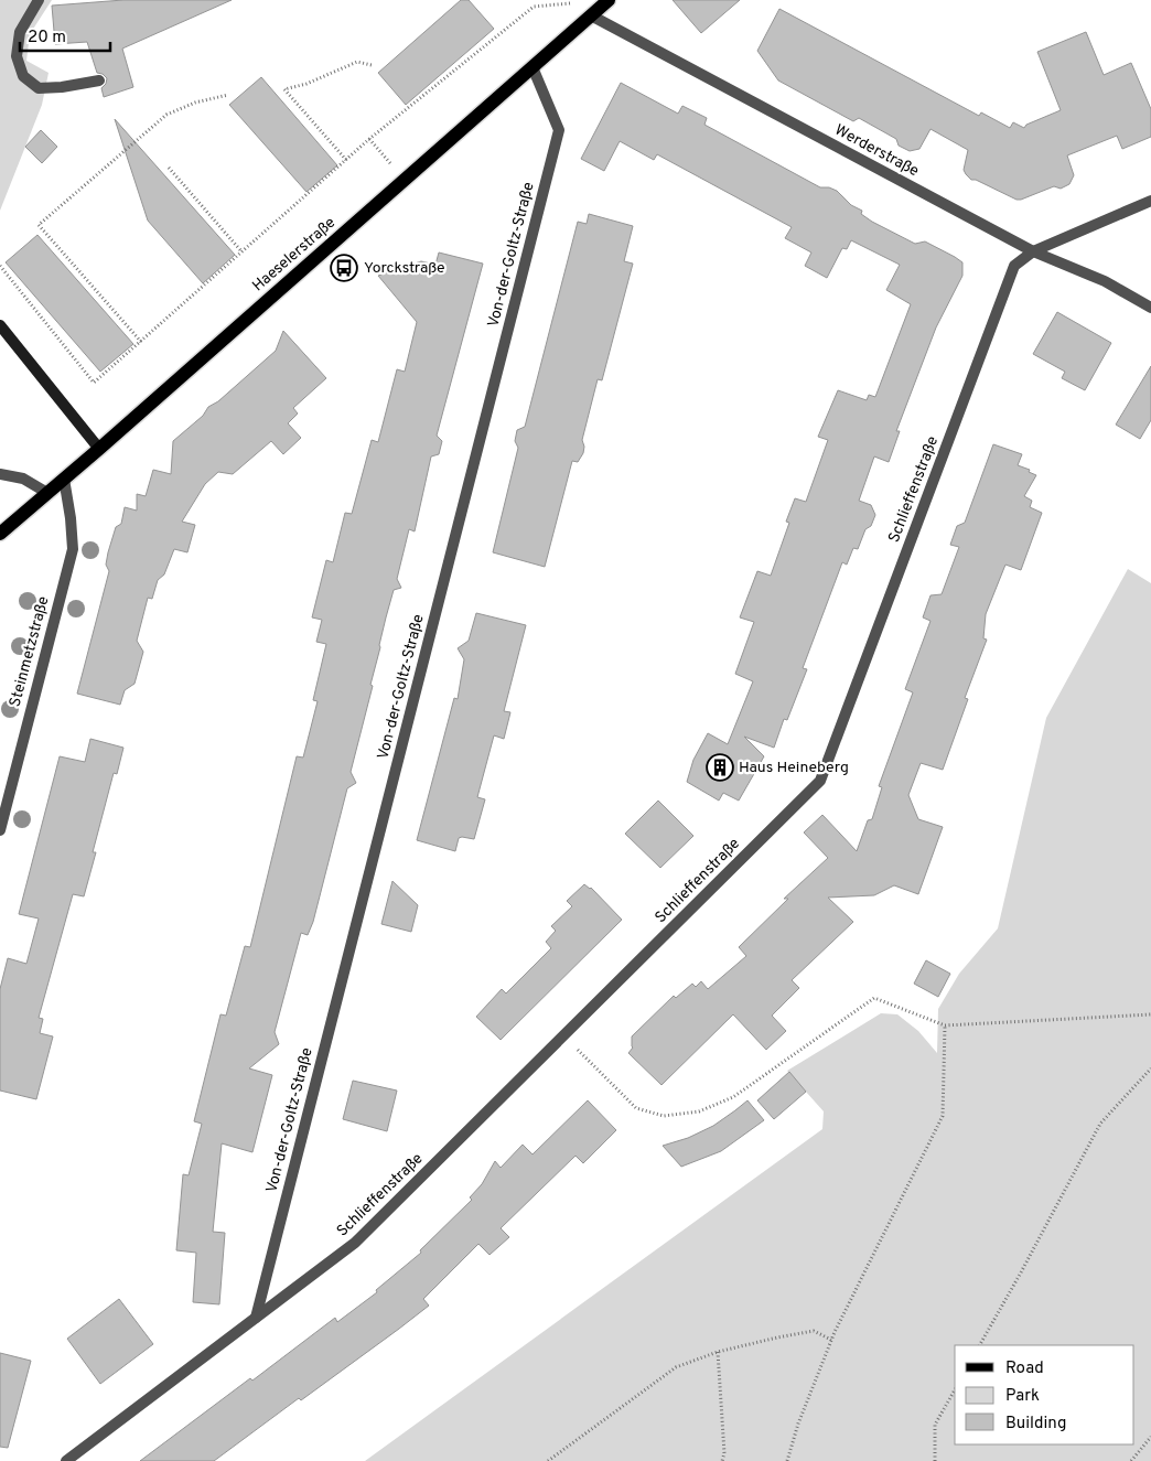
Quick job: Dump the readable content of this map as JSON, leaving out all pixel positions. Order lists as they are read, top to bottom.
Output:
{
  "streets": {
    "main road": ["Haeselerstraße"],
    "street": [
      "Werderstraße",
      "Von-der-Goltz-Straße",
      "Schlieffenstraße",
      "Steinmetzstraße"
    ]
  },
  "crossings": [
    ["Werderstraße", "Haeselerstraße"],
    ["Werderstraße", "Schlieffenstraße"],
    ["Haeselerstraße", "Von-der-Goltz-Straße"],
    ["Haeselerstraße", "Steinmetzstraße"],
    ["Von-der-Goltz-Straße", "Schlieffenstraße"]
  ],
  "places": {
    "bus stop": ["Yorckstraße"],
    "building": ["Haus Heineberg"]
  },
  "legend": ["Road", "Park", "Building"],
  "scale_bar": "20 m"
}
